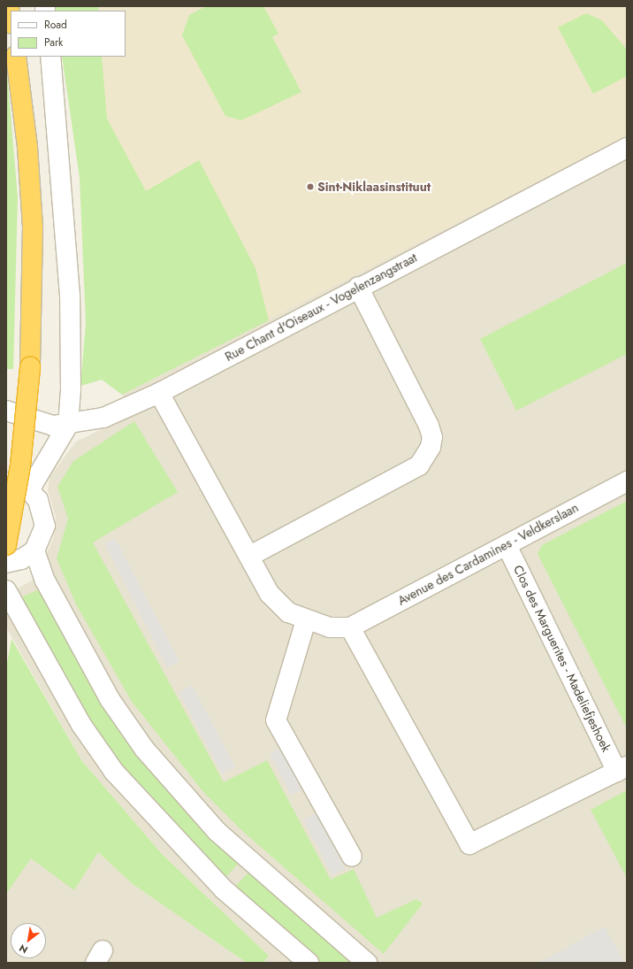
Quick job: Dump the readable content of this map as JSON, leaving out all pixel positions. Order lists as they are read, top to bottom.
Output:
{
  "streets": {
    "street": ["Rue Chant d'Oiseaux - Vogelenzangstraat", "Avenue des Cardamines - Veldkerslaan", "Clos des Marguerites - Madeliefjeshoek"]
  },
  "crossings": [
    ["Avenue des Cardamines - Veldkerslaan", "Clos des Marguerites - Madeliefjeshoek"]
  ],
  "places": ["Sint-Niklaasinstituut"],
  "legend": ["Road", "Park"],
  "north": "bottom left"
}
